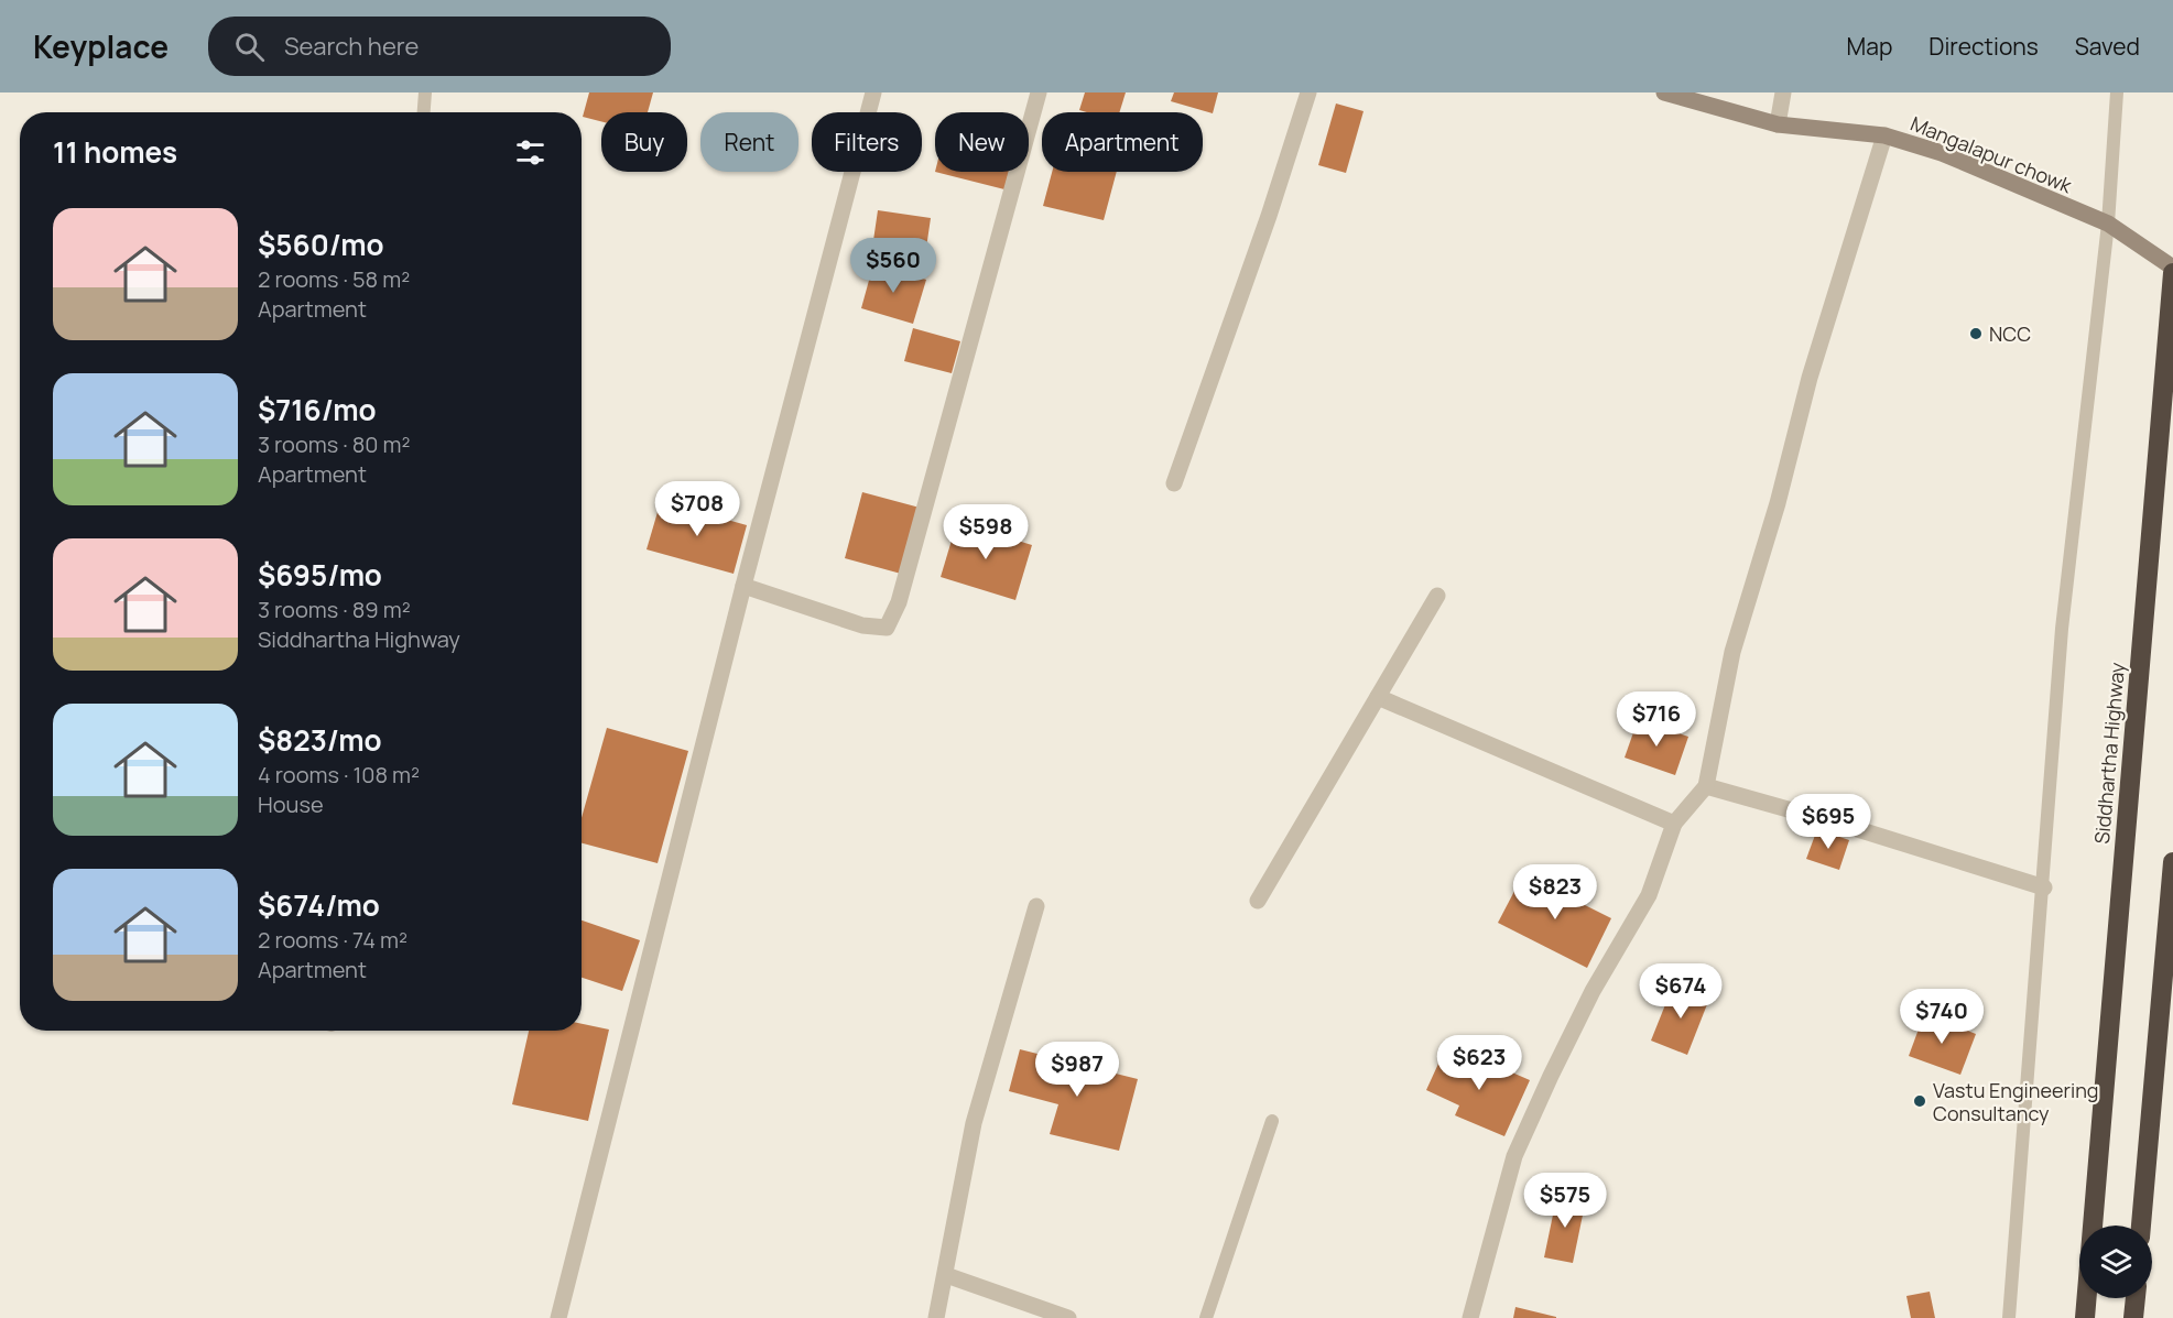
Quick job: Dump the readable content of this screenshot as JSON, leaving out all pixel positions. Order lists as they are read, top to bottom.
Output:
{
  "streets": {
    "highway": ["Siddhartha Highway"],
    "street": ["Mangalapur chowk"]
  },
  "places": ["NCC", "Vastu Engineering Consultancy"],
  "page": {
    "header": "Keyplace",
    "search": "Search here",
    "nav": ["Map", "Directions", "Saved"],
    "chip": [
      "Buy",
      "Rent",
      "Filters",
      "New",
      "Apartment"
    ],
    "heading": "11 homes",
    "list": [
      {
        "name": "$560/mo",
        "note": "2 rooms · 58 m² · Apartment"
      },
      {
        "name": "$716/mo",
        "note": "3 rooms · 80 m² · Apartment"
      },
      {
        "name": "$695/mo",
        "note": "3 rooms · 89 m² · Siddhartha Highway"
      },
      {
        "name": "$823/mo",
        "note": "4 rooms · 108 m² · House"
      },
      {
        "name": "$674/mo",
        "note": "2 rooms · 74 m² · Apartment"
      }
    ],
    "price": [
      "$560",
      "$708",
      "$598",
      "$716",
      "$695",
      "$823",
      "$674",
      "$740",
      "$623",
      "$987",
      "$575"
    ]
  }
}
